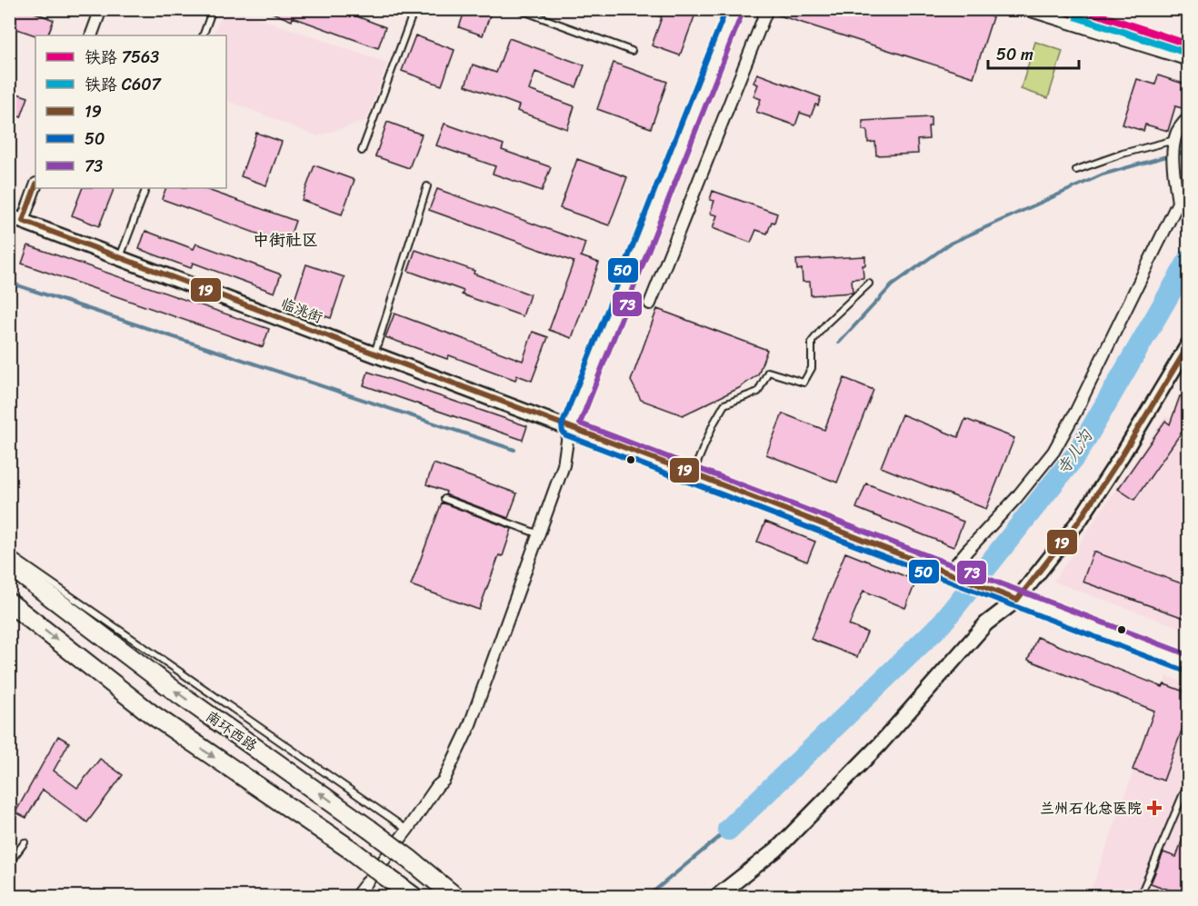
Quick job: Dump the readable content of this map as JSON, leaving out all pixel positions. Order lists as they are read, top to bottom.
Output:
{
  "streets": {
    "highway": ["南环西路"],
    "street": ["临洮街"]
  },
  "districts": ["中街社区"],
  "water": ["寺儿沟"],
  "places": {
    "health": ["兰州石化总医院"]
  },
  "lines": [
    "rail line 7563",
    "transit line 50",
    "transit line 73",
    "rail line C607",
    "transit line 19"
  ],
  "legend": [
    "铁路 7563",
    "铁路 C607",
    "19",
    "50",
    "73"
  ],
  "scale_bar": "50 m"
}
